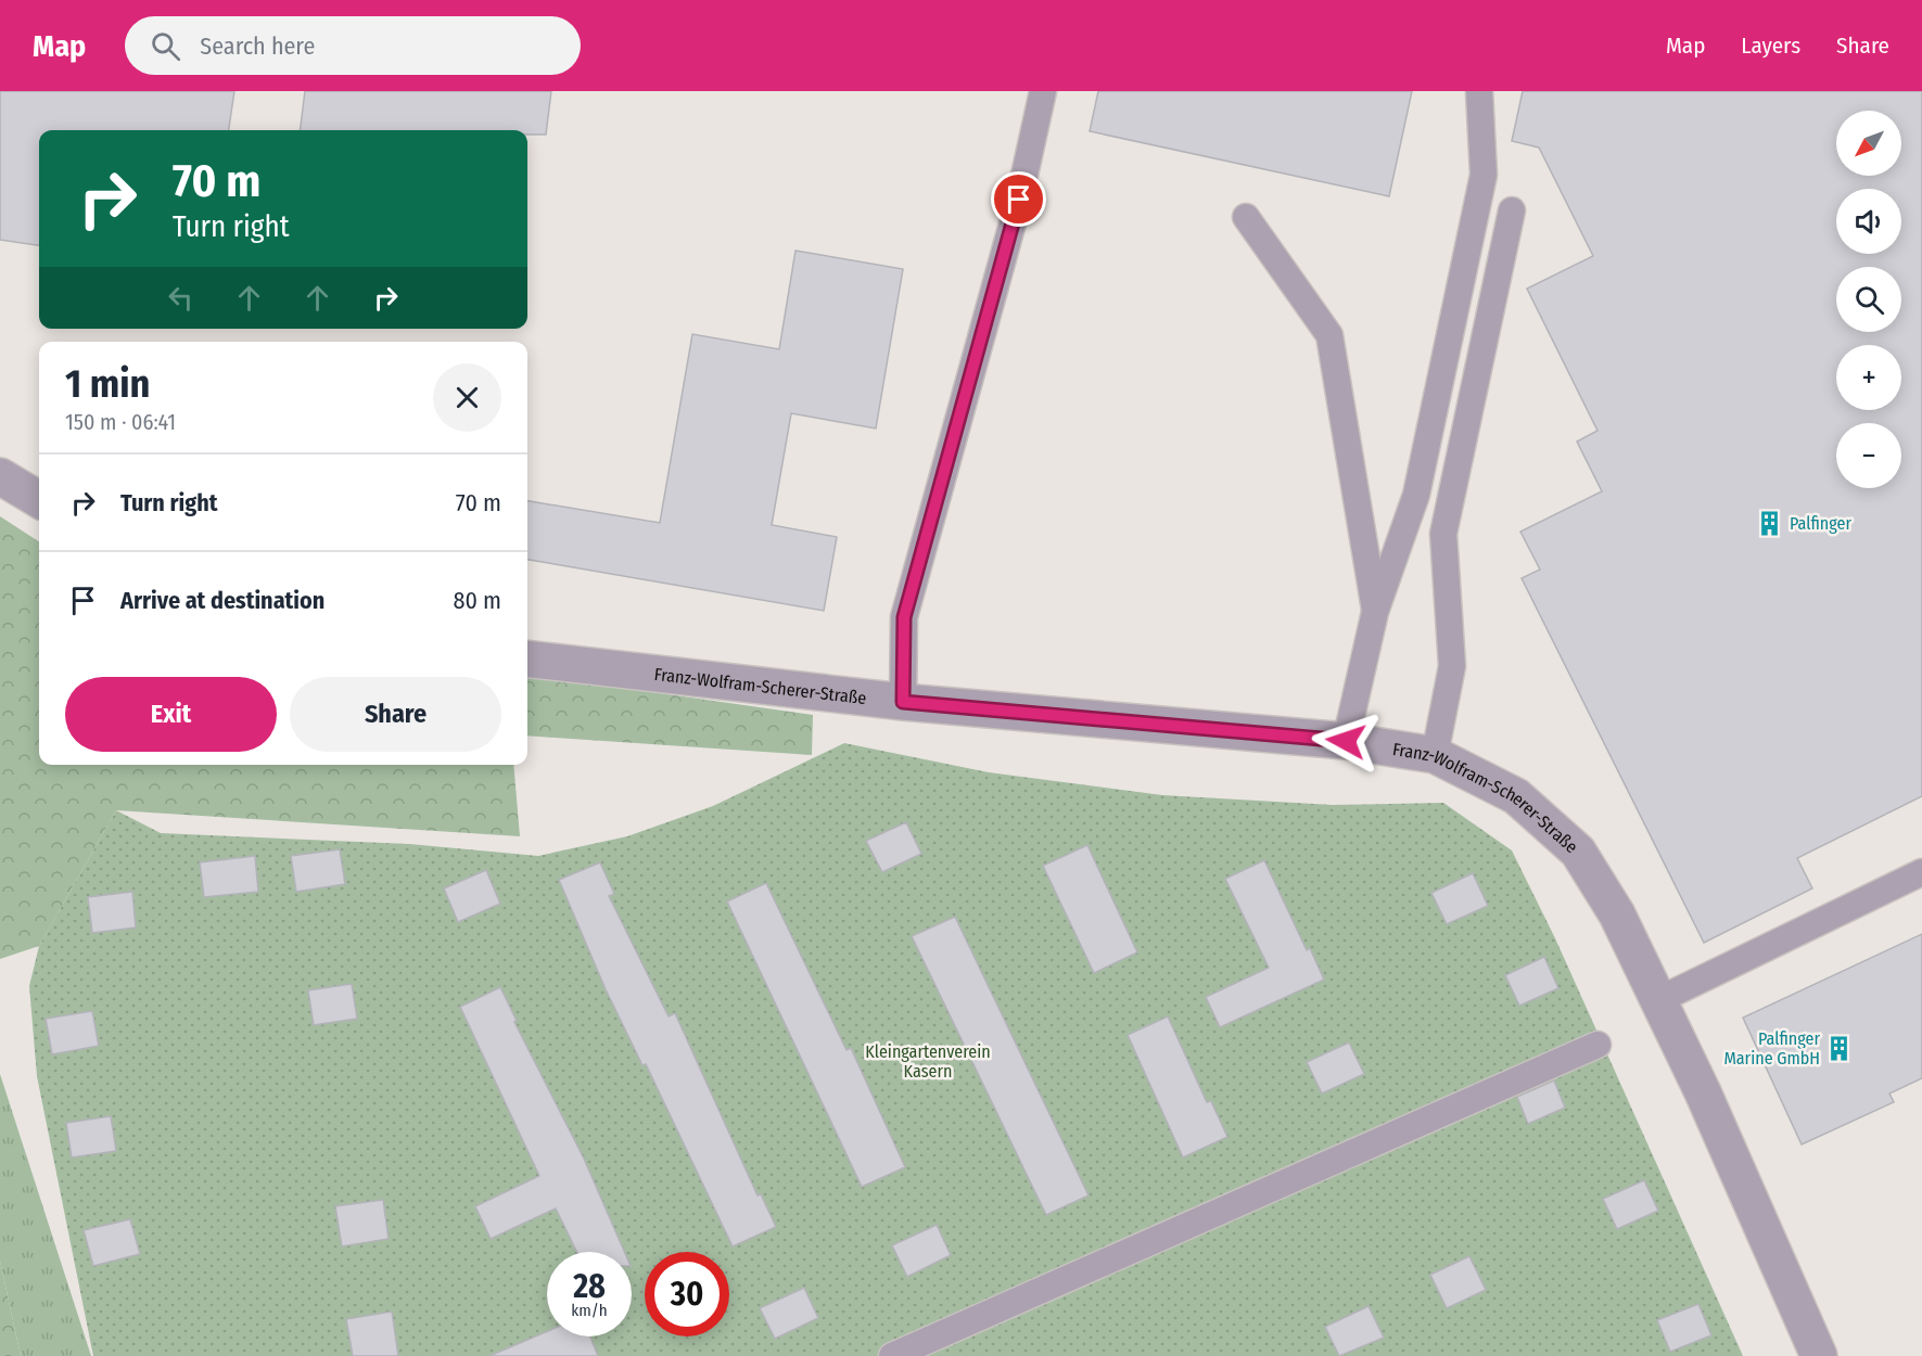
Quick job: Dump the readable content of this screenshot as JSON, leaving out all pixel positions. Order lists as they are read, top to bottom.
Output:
{
  "streets": {
    "street": ["Franz-Wolfram-Scherer-Straße"]
  },
  "parks": ["Kleingartenverein Kasern"],
  "places": {
    "building": ["Palfinger", "Palfinger Marine GmbH"]
  },
  "north": "bottom left",
  "page": {
    "header": "Map",
    "search": "Search here",
    "nav": ["Map", "Layers", "Share"],
    "map_buttons": ["+", "−"],
    "turn": ["70 m", "Turn right"],
    "heading": ["1 min", "150 m · 06:41"],
    "list": [
      {
        "name": "Turn right",
        "value": "70 m"
      },
      {
        "name": "Arrive at destination",
        "value": "80 m"
      }
    ],
    "buttons": ["Exit", "Share"],
    "speed": "28 km/h",
    "limit": "30"
  }
}
